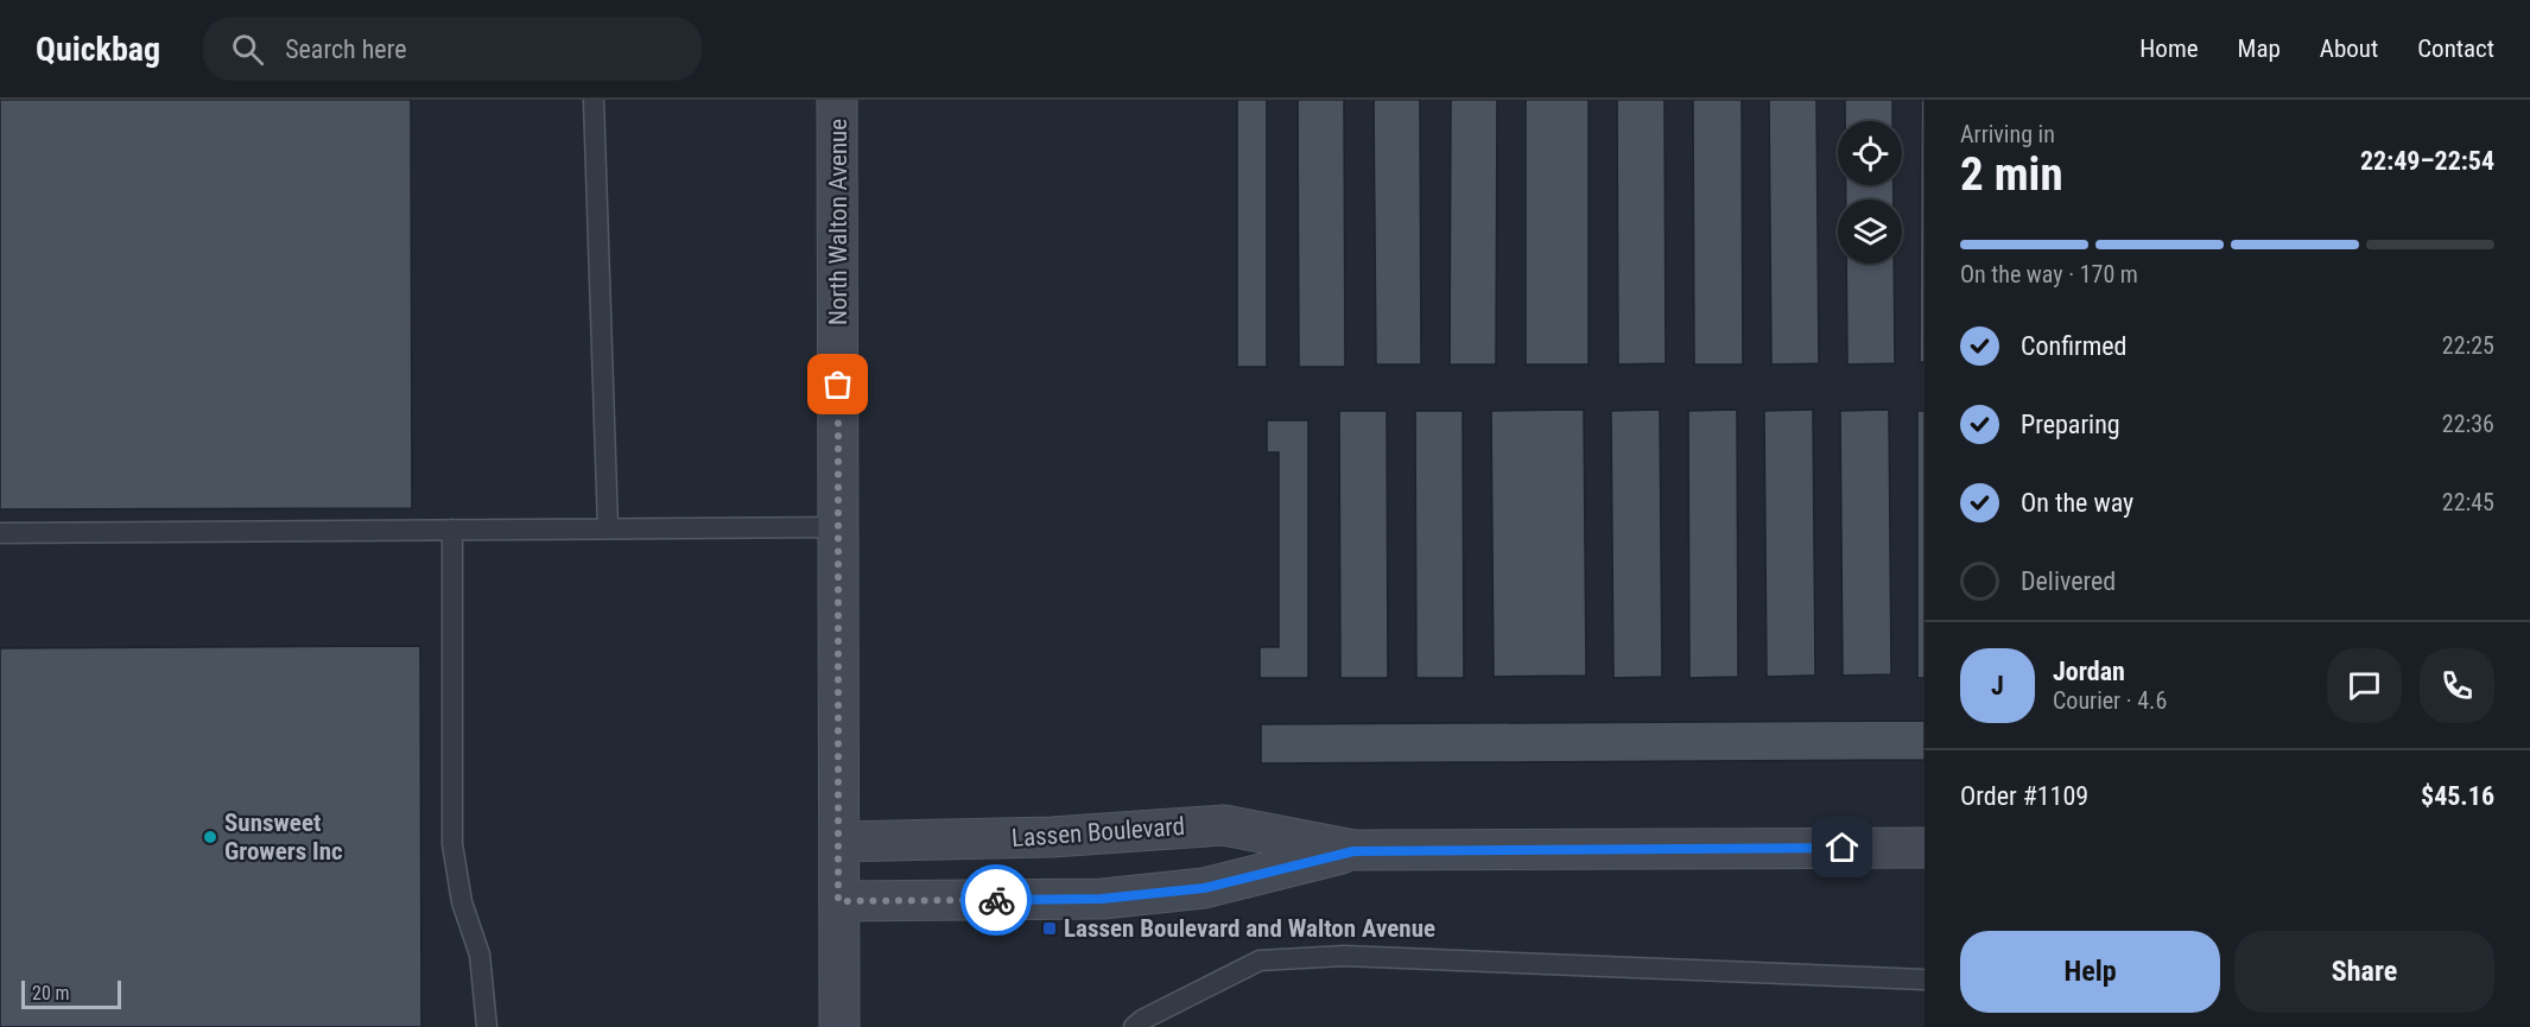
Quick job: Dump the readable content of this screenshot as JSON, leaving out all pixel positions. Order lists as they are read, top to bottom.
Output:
{
  "streets": {
    "street": ["North Walton Avenue", "Lassen Boulevard"]
  },
  "crossings": [
    ["North Walton Avenue", "Lassen Boulevard"]
  ],
  "places": {
    "other": ["Sunsweet Growers Inc"],
    "transit": ["Lassen Boulevard and Walton Avenue"]
  },
  "scale_bar": "20 m",
  "page": {
    "header": "Quickbag",
    "search": "Search here",
    "nav": [
      "Home",
      "Map",
      "About",
      "Contact"
    ],
    "heading": ["2 min", "Arriving in", "22:49–22:54"],
    "panel": [
      "Jordan",
      "Courier · 4.6",
      "Order #1109",
      "$45.16"
    ],
    "bar": "On the way · 170 m",
    "list": [
      ["Confirmed", "22:25"],
      ["Preparing", "22:36"],
      ["On the way", "22:45"],
      "Delivered"
    ],
    "round": "J",
    "buttons": ["Help", "Share"],
    "scale": "20 m"
  }
}
